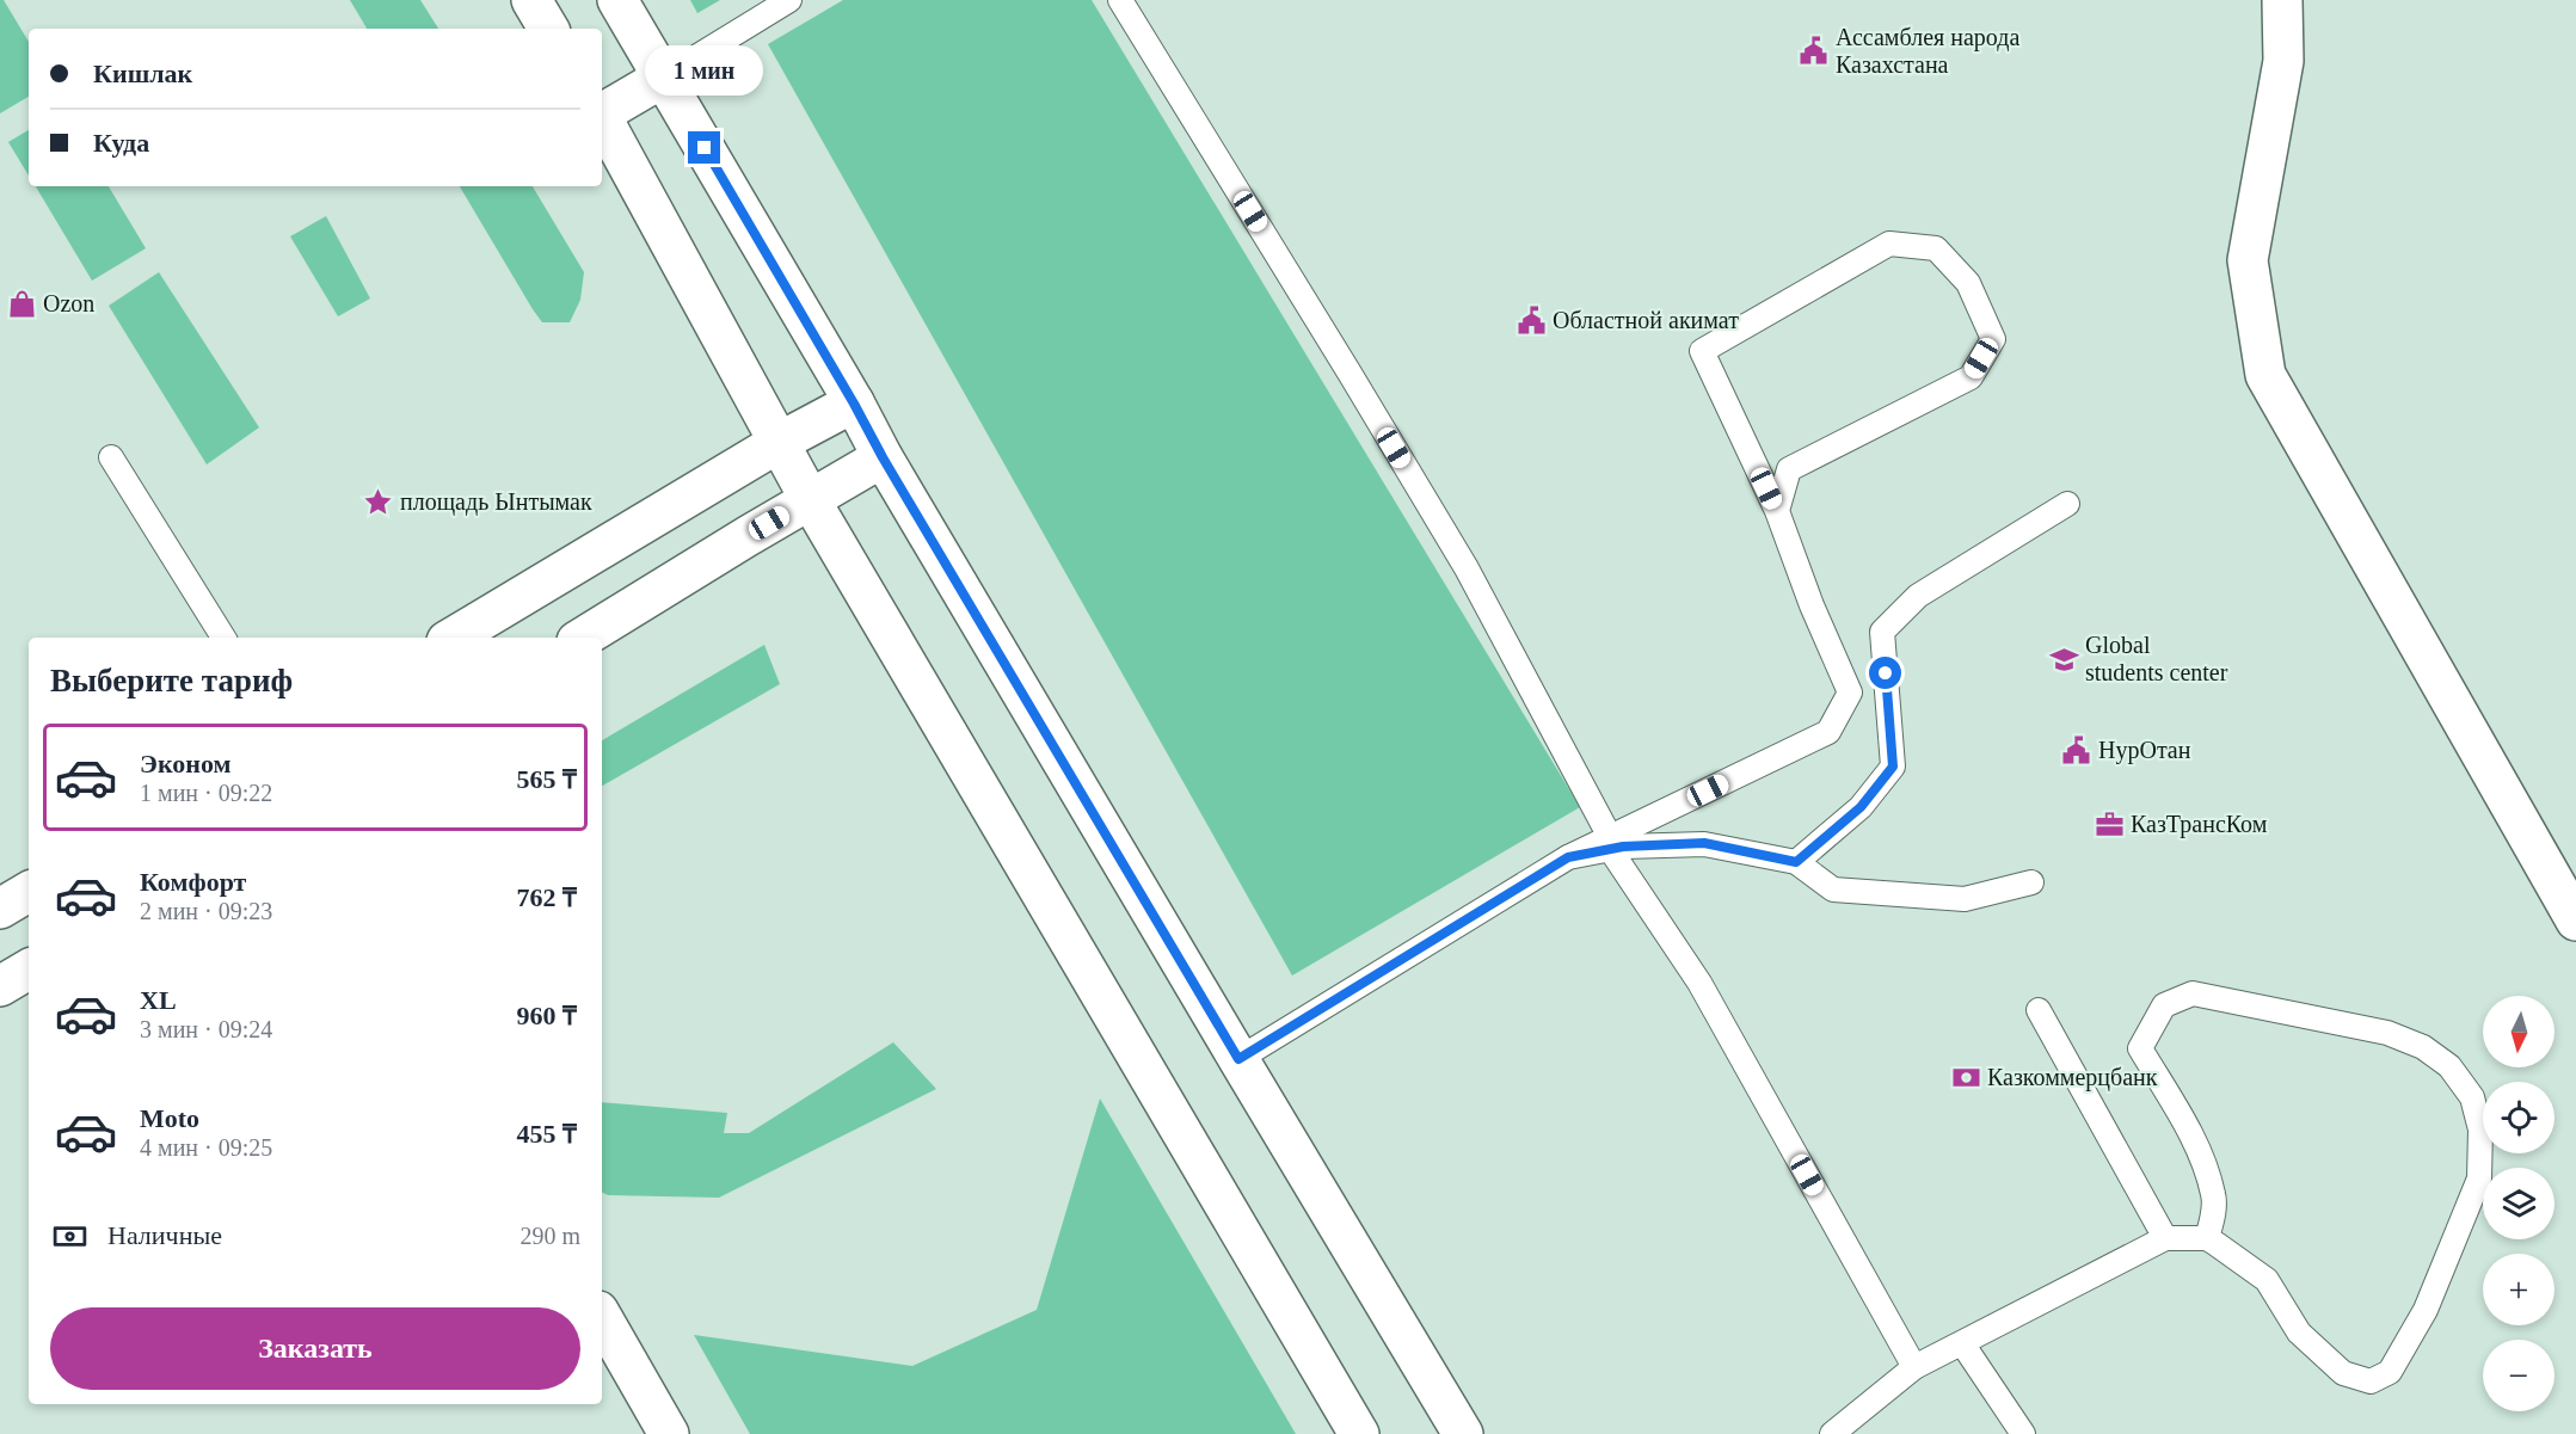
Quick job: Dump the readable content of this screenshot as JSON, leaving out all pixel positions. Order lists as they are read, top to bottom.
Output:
{
  "places": {
    "public building": ["Ассамблея народа Казахстана", "Областной акимат", "НурОтан"],
    "shop": ["Ozon"],
    "place": ["площадь Ынтымак"],
    "school or university": ["Global students center"],
    "office": ["КазТрансКом"],
    "bank": ["Казкоммерцбанк"]
  },
  "north": "bottom",
  "page": {
    "banner": ["Кишлак", "Куда"],
    "bubble": "1 мин",
    "heading": "Выберите тариф",
    "list": [
      {
        "name": "Эконом",
        "note": "1 мин · 09:22",
        "value": "565 ₸"
      },
      {
        "name": "Комфорт",
        "note": "2 мин · 09:23",
        "value": "762 ₸"
      },
      {
        "name": "XL",
        "note": "3 мин · 09:24",
        "value": "960 ₸"
      },
      {
        "name": "Moto",
        "note": "4 мин · 09:25",
        "value": "455 ₸"
      }
    ],
    "map_buttons": ["+", "−"],
    "pay": ["Наличные", "290 m"],
    "buttons": "Заказать"
  }
}
